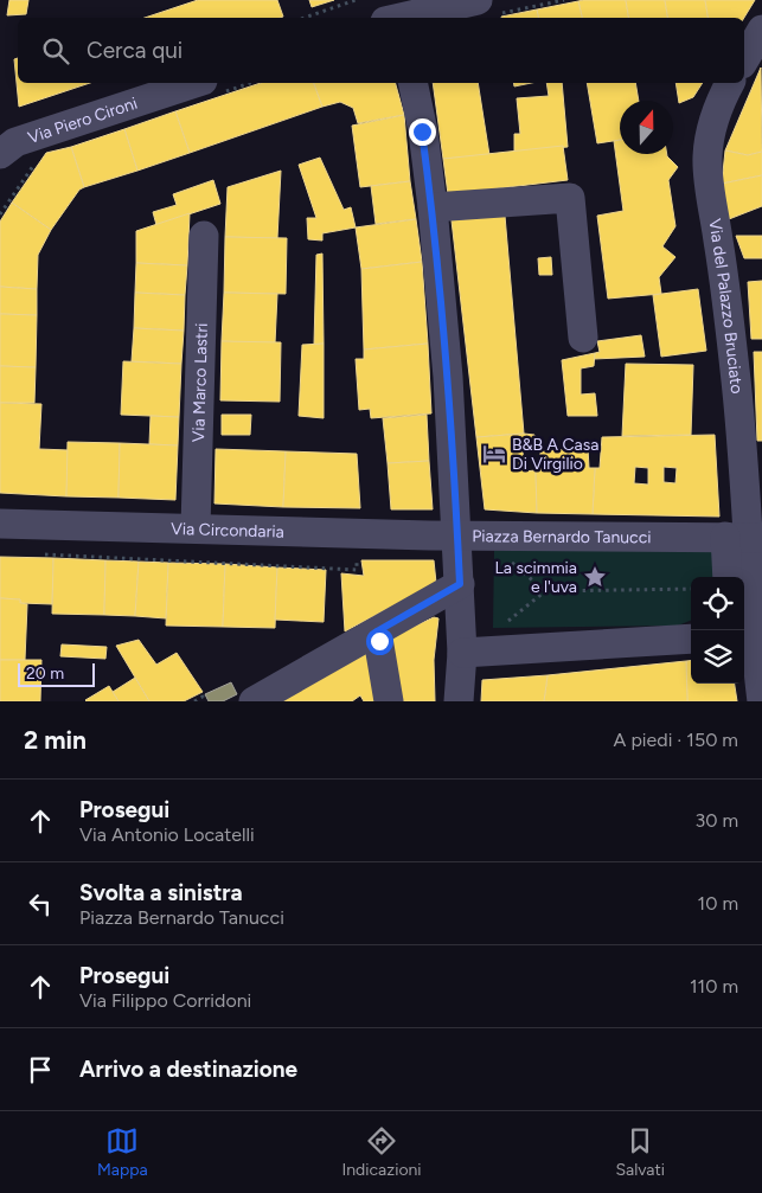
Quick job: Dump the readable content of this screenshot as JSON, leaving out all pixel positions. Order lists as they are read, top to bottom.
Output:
{
  "streets": {
    "street": [
      "Via Piero Cironi",
      "Via del Palazzo Bruciato",
      "Via Marco Lastri",
      "Via Circondaria",
      "Piazza Bernardo Tanucci"
    ]
  },
  "crossings": [
    ["Via del Palazzo Bruciato", "Piazza Bernardo Tanucci"],
    ["Via Marco Lastri", "Via Circondaria"],
    ["Via Circondaria", "Piazza Bernardo Tanucci"]
  ],
  "places": {
    "hotel": ["B&B A Casa Di Virgilio"],
    "place": ["La scimmia e l'uva"]
  },
  "scale_bar": "20 m",
  "north": "top",
  "page": {
    "search": "Cerca qui",
    "scale": "20 m",
    "heading": ["2 min", "A piedi · 150 m"],
    "list": [
      ["Prosegui", "Via Antonio Locatelli", "30 m"],
      ["Svolta a sinistra", "Piazza Bernardo Tanucci", "10 m"],
      ["Prosegui", "Via Filippo Corridoni", "110 m"],
      "Arrivo a destinazione"
    ],
    "nav": ["Mappa", "Indicazioni", "Salvati"]
  }
}
